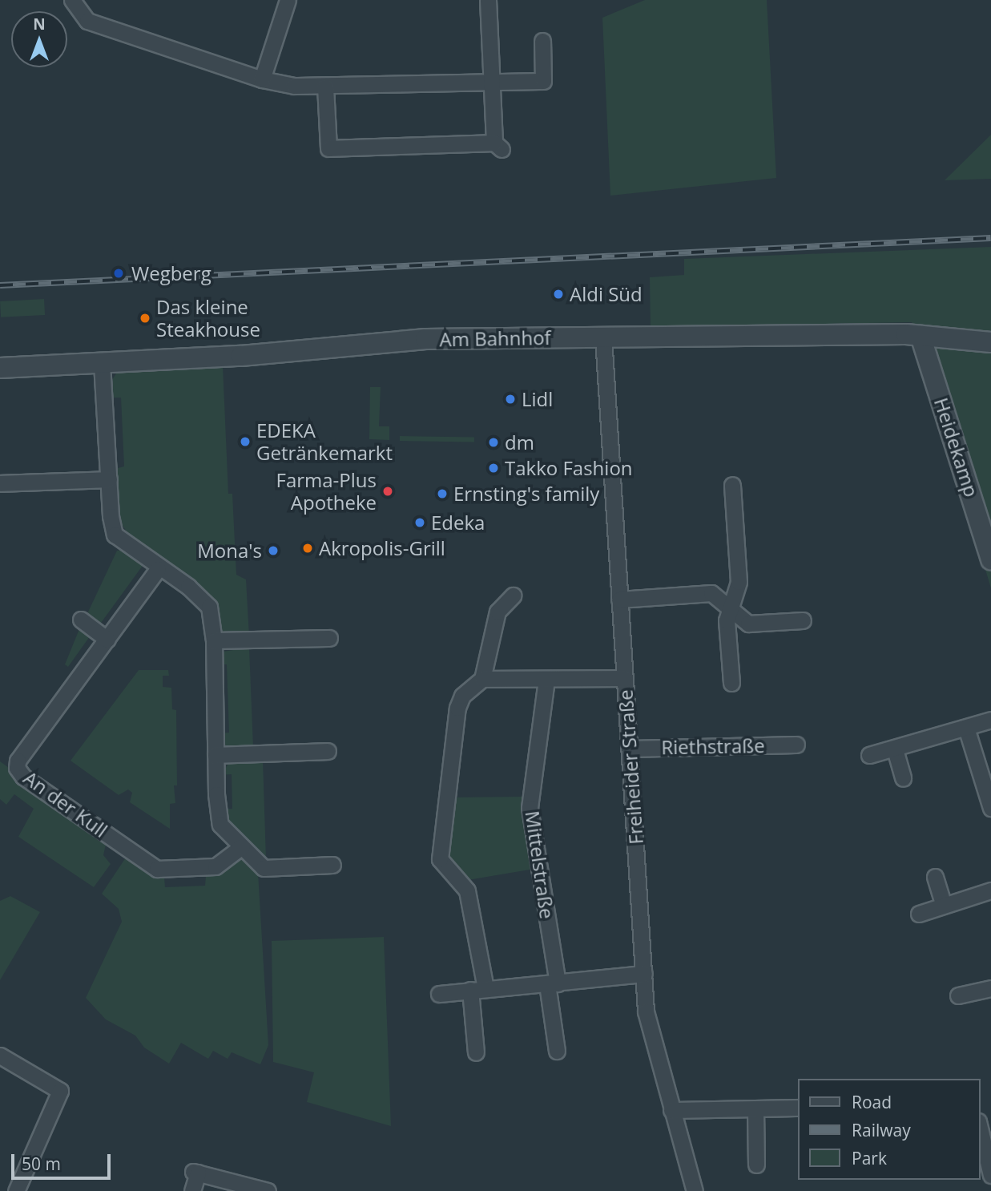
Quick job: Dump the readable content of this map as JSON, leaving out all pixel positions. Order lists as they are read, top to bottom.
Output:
{
  "streets": {
    "street": [
      "Am Bahnhof",
      "Heidekamp",
      "Riethstraße",
      "Freiheider Straße",
      "An der Kull",
      "Mittelstraße"
    ]
  },
  "crossings": [
    ["Am Bahnhof", "Heidekamp"],
    ["Am Bahnhof", "Freiheider Straße"],
    ["Riethstraße", "Freiheider Straße"]
  ],
  "places": [
    "Wegberg",
    "Aldi Süd",
    "Das kleine Steakhouse",
    "Lidl",
    "EDEKA Getränkemarkt",
    "dm",
    "Takko Fashion",
    "Farma-Plus Apotheke",
    "Ernsting's family",
    "Edeka",
    "Akropolis-Grill",
    "Mona's"
  ],
  "legend": ["Road", "Railway", "Park"],
  "scale_bar": "50 m",
  "north": "top"
}
